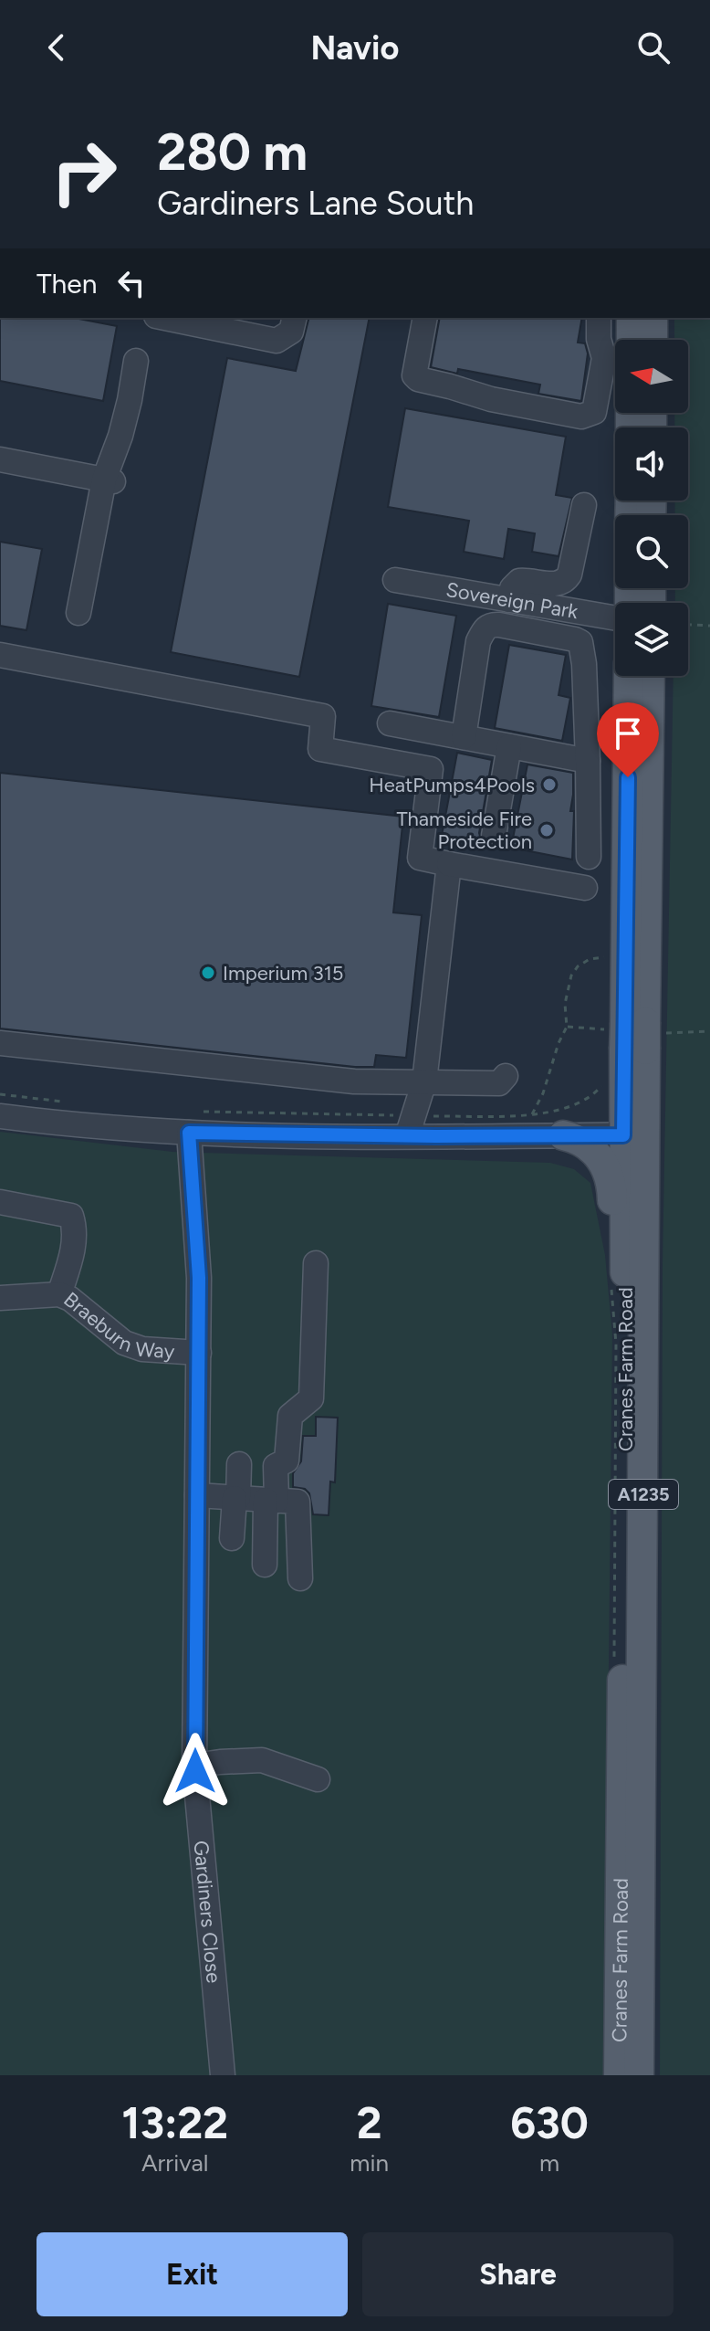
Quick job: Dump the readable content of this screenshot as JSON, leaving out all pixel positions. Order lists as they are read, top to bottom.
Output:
{
  "streets": {
    "main road": ["Cranes Farm Road", "A1235"],
    "street": ["Sovereign Park", "Braeburn Way", "Gardiners Close"]
  },
  "crossings": [
    ["Braeburn Way", "Gardiners Close"],
    ["Cranes Farm Road", "A1235"]
  ],
  "places": ["HeatPumps4Pools", "Thameside Fire Protection", "Imperium 315"],
  "north": "left",
  "page": {
    "header": "Navio",
    "turn": ["280 m", "Gardiners Lane South"],
    "then": "Then",
    "eta": [
      "13:22",
      "Arrival",
      "2",
      "min",
      "630",
      "m"
    ],
    "buttons": ["Exit", "Share"]
  }
}
